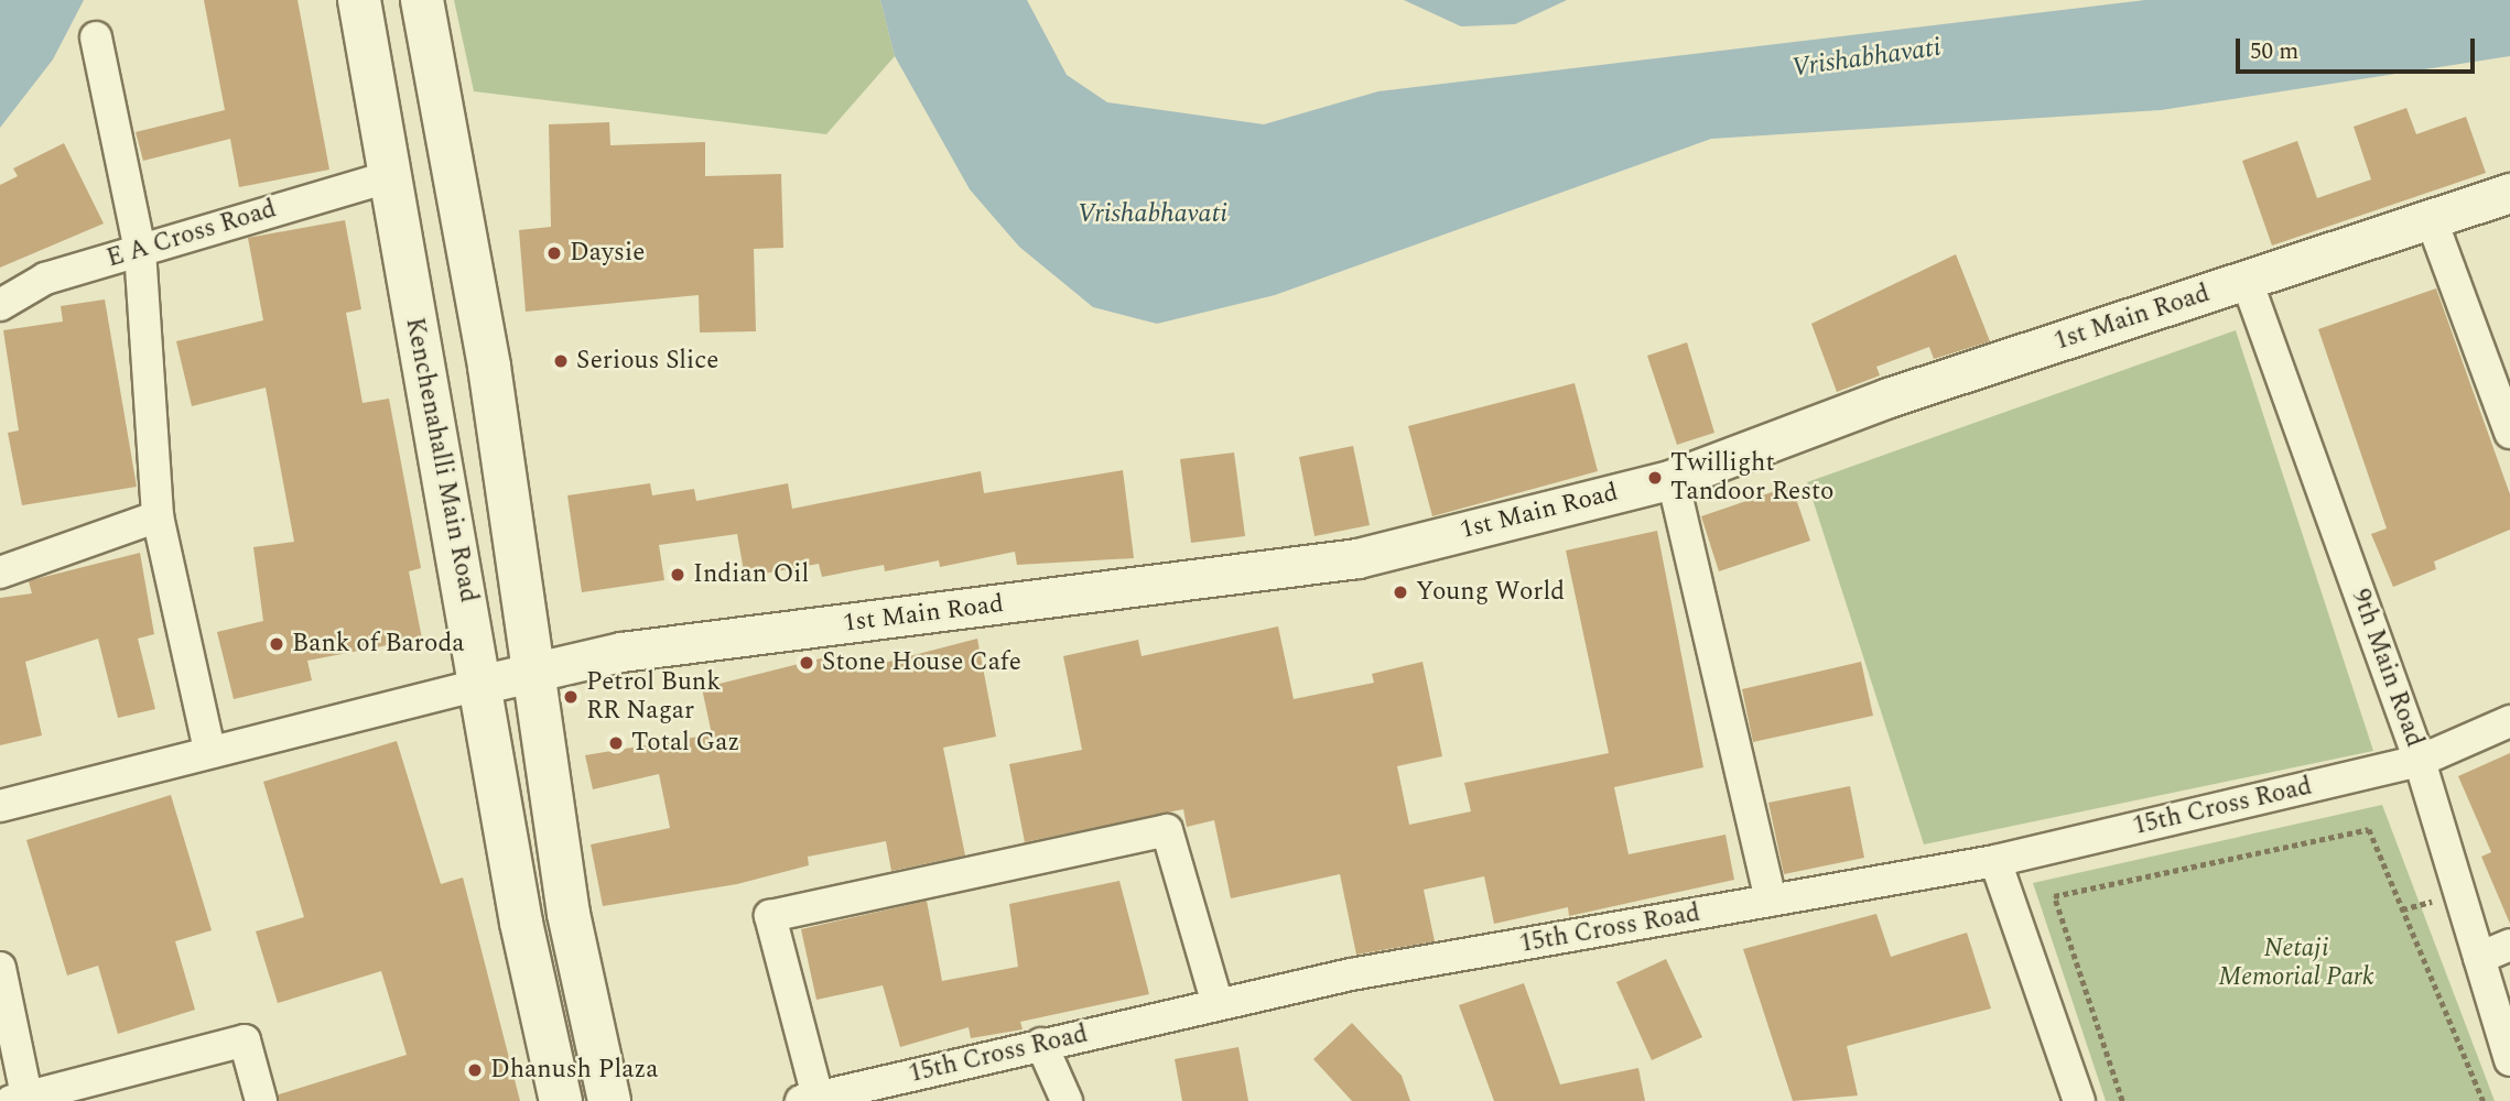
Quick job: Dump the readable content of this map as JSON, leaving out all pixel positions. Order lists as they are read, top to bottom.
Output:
{
  "streets": {
    "main road": ["Kenchenahalli Main Road"],
    "street": [
      "E A Cross Road",
      "1st Main Road",
      "9th Main Road",
      "15th Cross Road"
    ]
  },
  "crossings": [
    ["E A Cross Road", "Kenchenahalli Main Road"],
    ["1st Main Road", "Kenchenahalli Main Road"],
    ["1st Main Road", "9th Main Road"],
    ["9th Main Road", "15th Cross Road"]
  ],
  "water": ["Vrishabhavati"],
  "parks": ["Netaji Memorial Park"],
  "places": [
    "Daysie",
    "Serious Slice",
    "Twillight Tandoor Resto",
    "Indian Oil",
    "Young World",
    "Bank of Baroda",
    "Stone House Cafe",
    "Petrol Bunk RR Nagar",
    "Total Gaz",
    "Dhanush Plaza"
  ],
  "scale_bar": "50 m"
}
